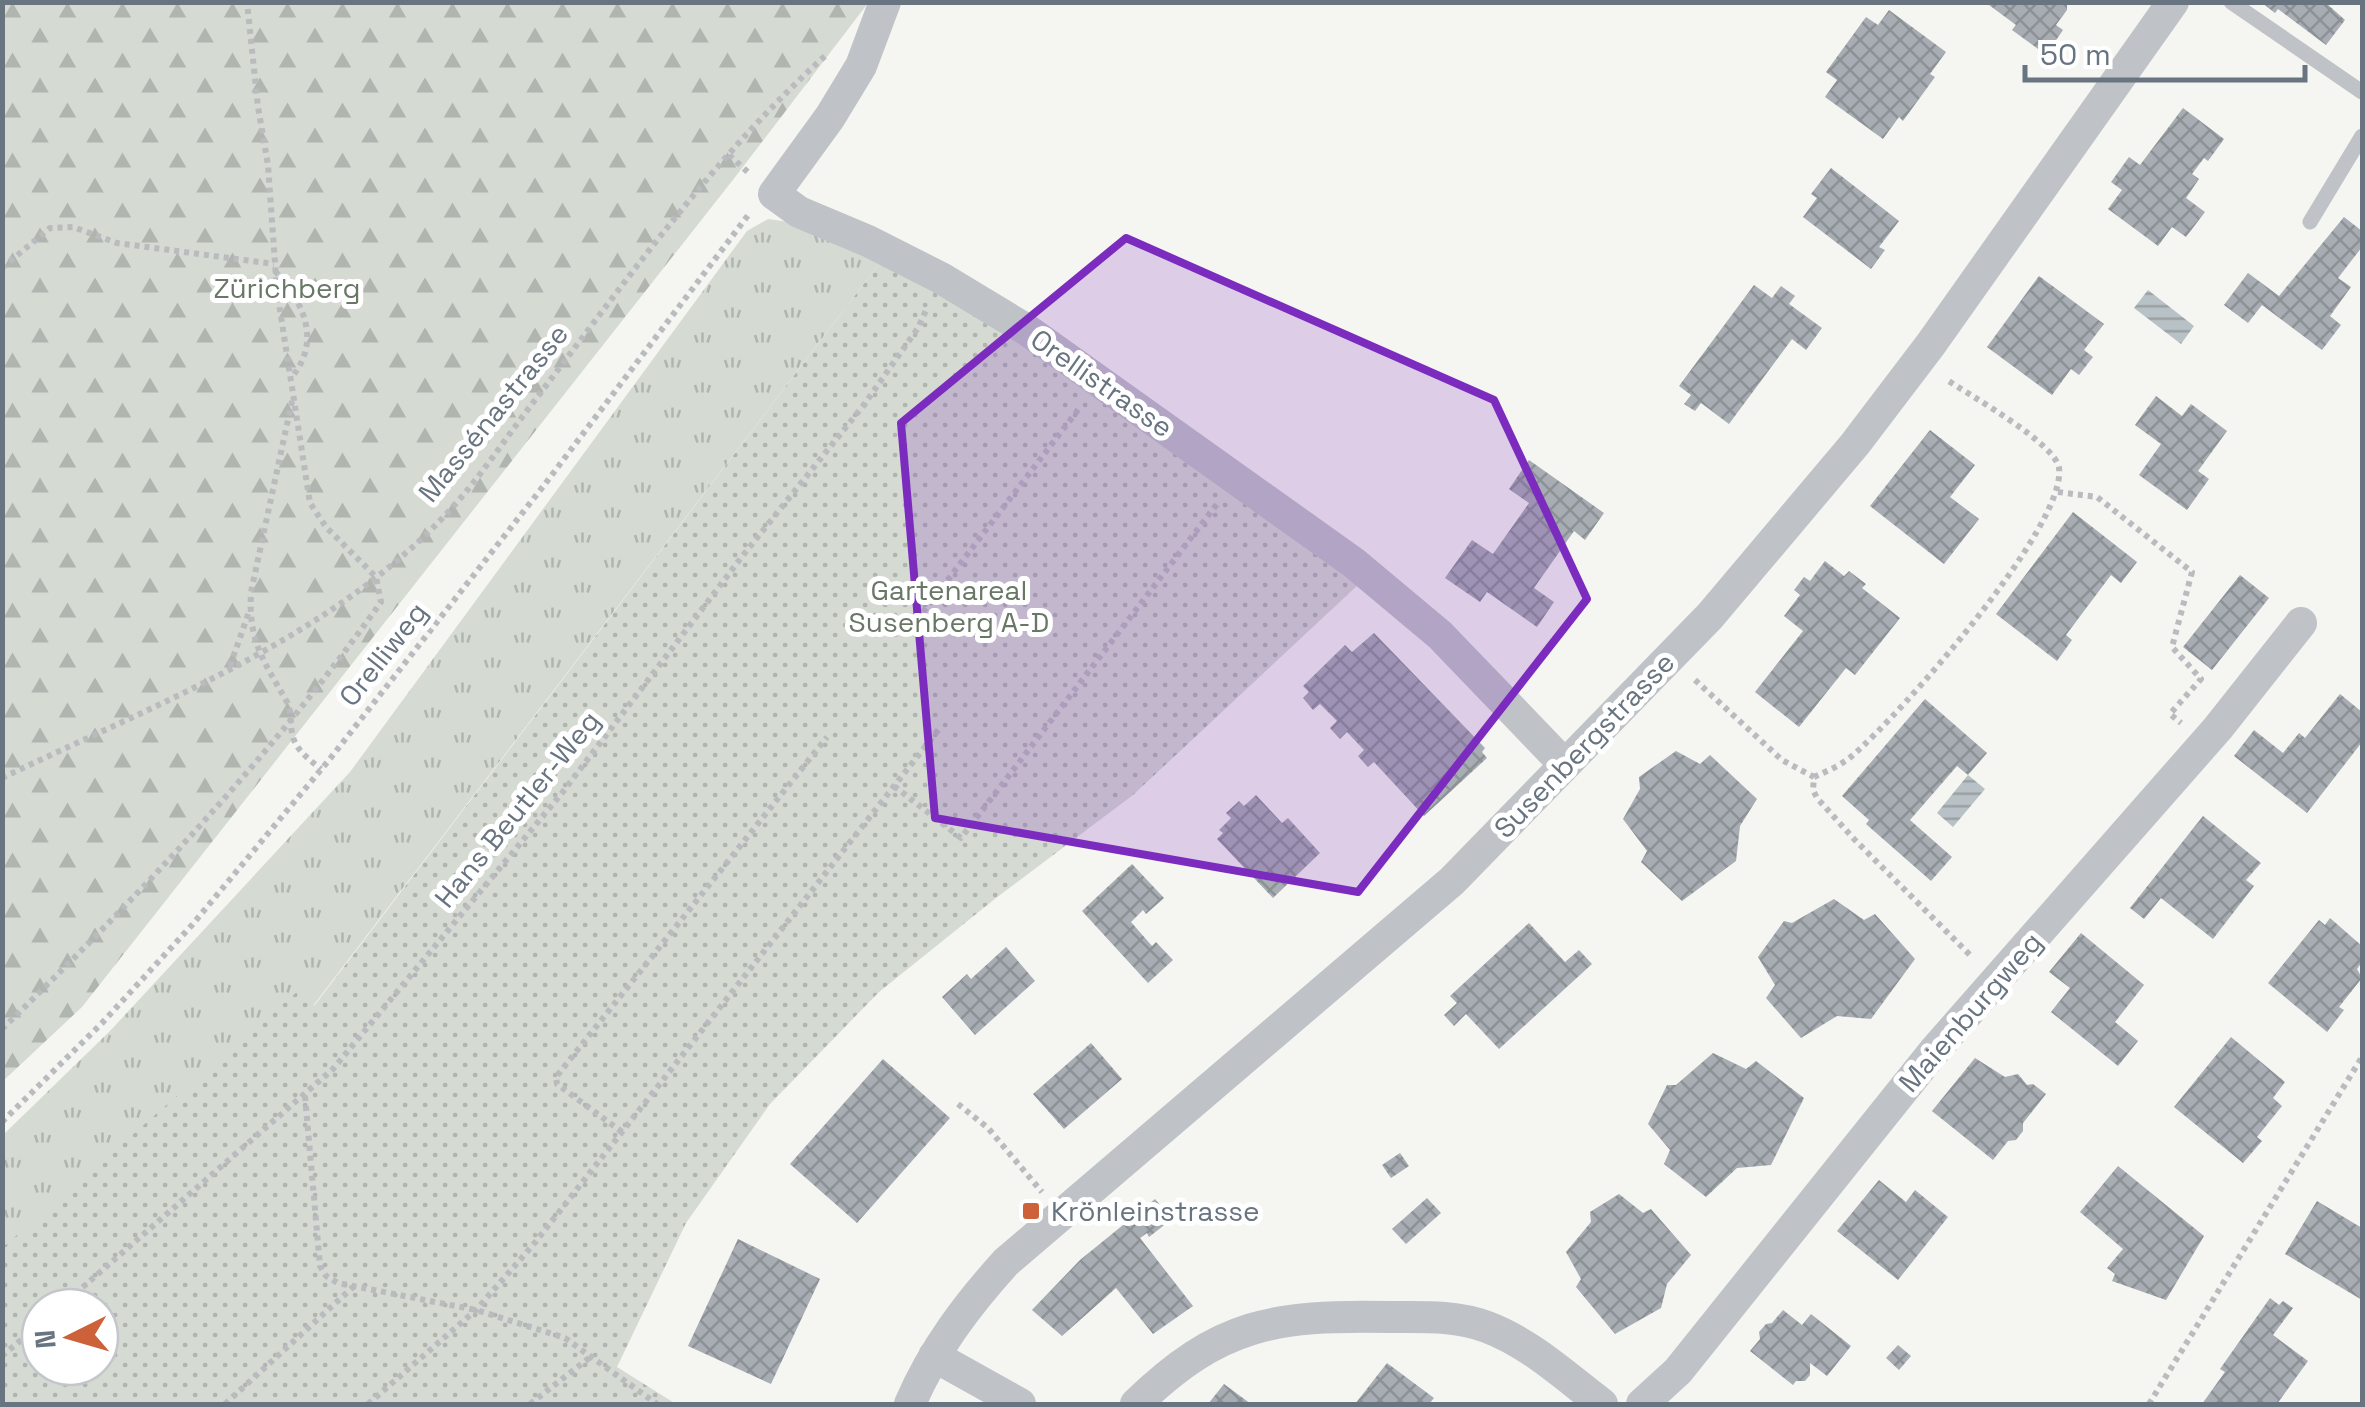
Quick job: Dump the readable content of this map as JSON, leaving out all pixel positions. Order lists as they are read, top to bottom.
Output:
{
  "streets": {
    "street": ["Orellistrasse", "Susenbergstrasse", "Maienburgweg"],
    "path": ["Massénastrasse", "Orelliweg", "Hans Beutler-Weg"]
  },
  "crossings": [
    ["Orellistrasse", "Orelliweg"],
    ["Orellistrasse", "Susenbergstrasse"],
    ["Orellistrasse", "Hans Beutler-Weg"]
  ],
  "parks": ["Zürichberg", "Gartenareal Susenberg A-D"],
  "places": {
    "transit": ["Krönleinstrasse"]
  },
  "scale_bar": "50 m",
  "north": "left"
}
